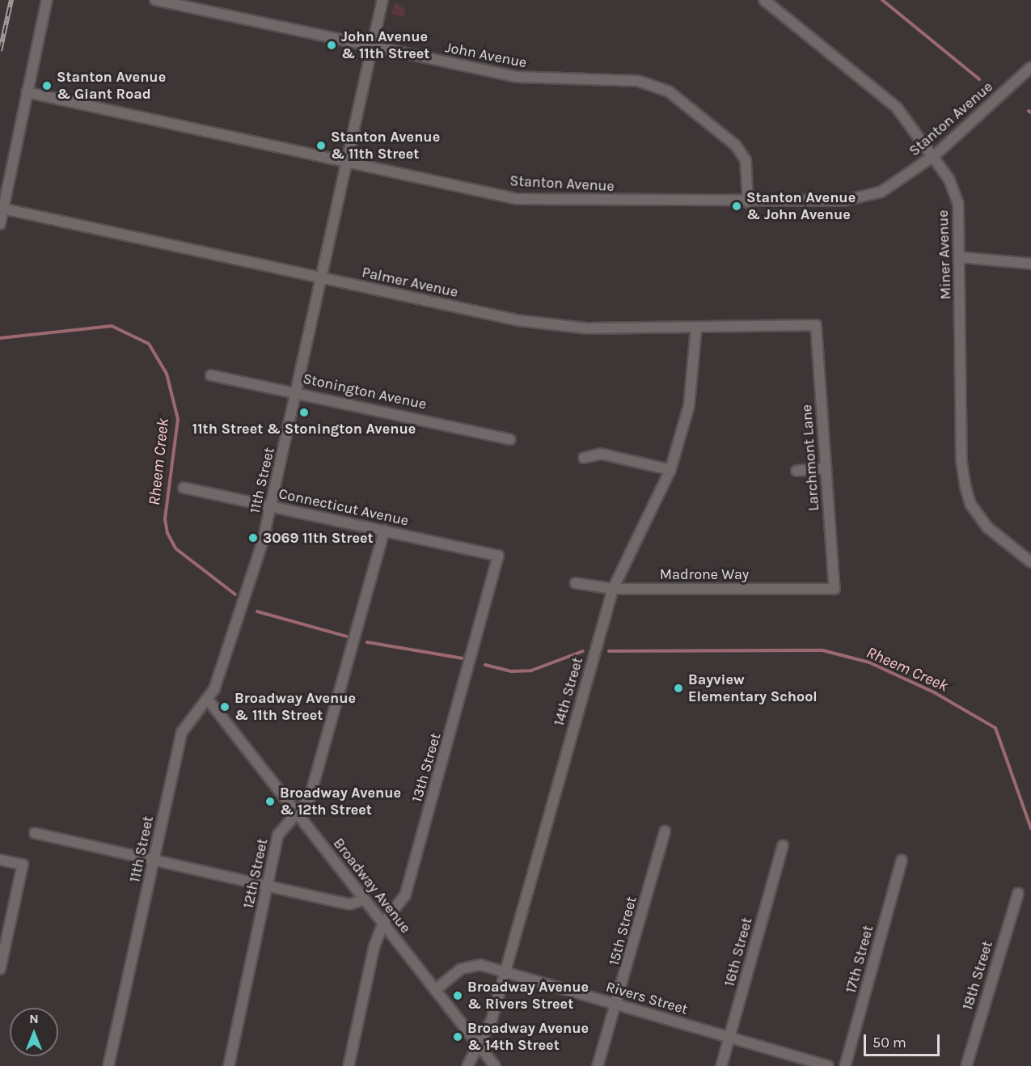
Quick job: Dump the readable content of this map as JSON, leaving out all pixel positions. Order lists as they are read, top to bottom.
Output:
{
  "streets": {
    "street": [
      "John Avenue",
      "Stanton Avenue",
      "Miner Avenue",
      "Palmer Avenue",
      "Stonington Avenue",
      "Larchmont Lane",
      "11th Street",
      "Connecticut Avenue",
      "Madrone Way",
      "14th Street",
      "13th Street",
      "12th Street",
      "Broadway Avenue",
      "15th Street",
      "16th Street",
      "17th Street",
      "18th Street",
      "Rivers Street"
    ]
  },
  "crossings": [
    ["John Avenue", "Stanton Avenue"],
    ["John Avenue", "11th Street"],
    ["Stanton Avenue", "Miner Avenue"],
    ["Stanton Avenue", "11th Street"],
    ["Palmer Avenue", "Larchmont Lane"],
    ["Palmer Avenue", "11th Street"],
    ["Palmer Avenue", "14th Street"],
    ["Stonington Avenue", "11th Street"],
    ["Larchmont Lane", "Madrone Way"],
    ["11th Street", "Connecticut Avenue"],
    ["11th Street", "Broadway Avenue"],
    ["Connecticut Avenue", "13th Street"],
    ["Connecticut Avenue", "12th Street"],
    ["Madrone Way", "14th Street"],
    ["14th Street", "Broadway Avenue"],
    ["14th Street", "Rivers Street"],
    ["13th Street", "Broadway Avenue"],
    ["12th Street", "Broadway Avenue"],
    ["Broadway Avenue", "Rivers Street"],
    ["15th Street", "Rivers Street"],
    ["16th Street", "Rivers Street"]
  ],
  "water": ["Rheem Creek"],
  "places": [
    "John Avenue & 11th Street",
    "Stanton Avenue & Giant Road",
    "Stanton Avenue & 11th Street",
    "Stanton Avenue & John Avenue",
    "11th Street & Stonington Avenue",
    "3069 11th Street",
    "Bayview Elementary School",
    "Broadway Avenue & 11th Street",
    "Broadway Avenue & 12th Street",
    "Broadway Avenue & Rivers Street",
    "Broadway Avenue & 14th Street"
  ],
  "scale_bar": "50 m",
  "north": "top"
}
